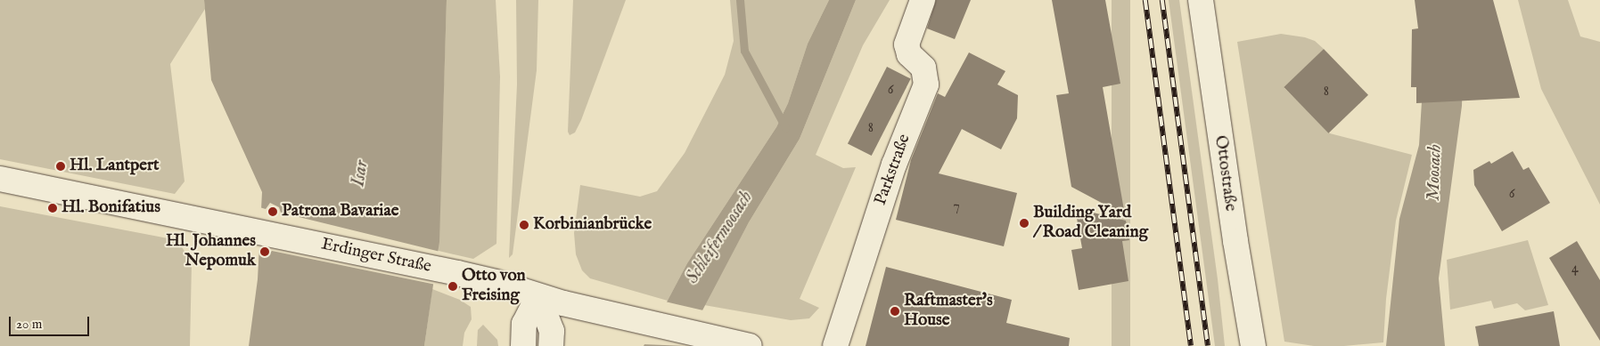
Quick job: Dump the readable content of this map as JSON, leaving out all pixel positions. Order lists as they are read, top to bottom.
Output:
{
  "streets": {
    "street": ["Parkstraße", "Ottostraße", "Erdinger Straße"]
  },
  "water": ["Moosach", "Isar", "Schleifermoosach"],
  "places": [
    "Hl. Lantpert",
    "Hl. Bonifatius",
    "Patrona Bavariae",
    "Building Yard / Road Cleaning",
    "Korbinianbrücke",
    "Hl. Johannes Nepomuk",
    "Otto von Freising",
    "Raftmaster's House"
  ],
  "house_numbers": [
    "6",
    "8",
    "8",
    "6",
    "7",
    "4"
  ],
  "scale_bar": "20 m"
}
